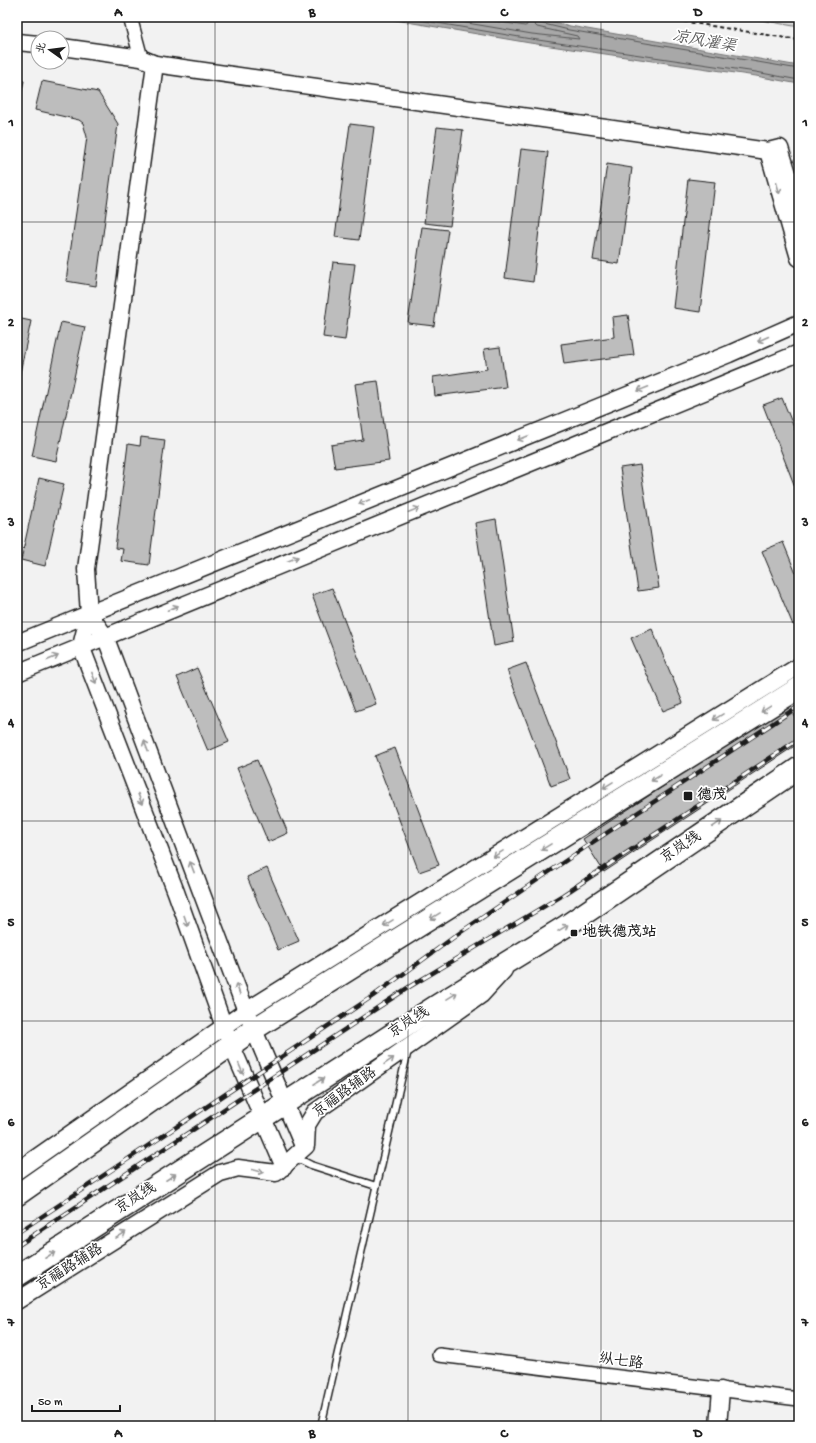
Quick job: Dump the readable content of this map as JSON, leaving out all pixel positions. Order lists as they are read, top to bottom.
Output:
{
  "streets": {
    "highway": ["京岚线"],
    "street": ["京福路辅路", "纵七路"]
  },
  "crossings": [
    ["京岚线", "京福路辅路"]
  ],
  "water": ["凉风灌渠"],
  "places": {
    "transit": ["德茂", "地铁德茂站"]
  },
  "scale_bar": "50 m",
  "north": "left",
  "grid": {
    "columns": [
      "A",
      "B",
      "C",
      "D"
    ],
    "rows": [
      "1",
      "2",
      "3",
      "4",
      "5",
      "6",
      "7"
    ]
  }
}
